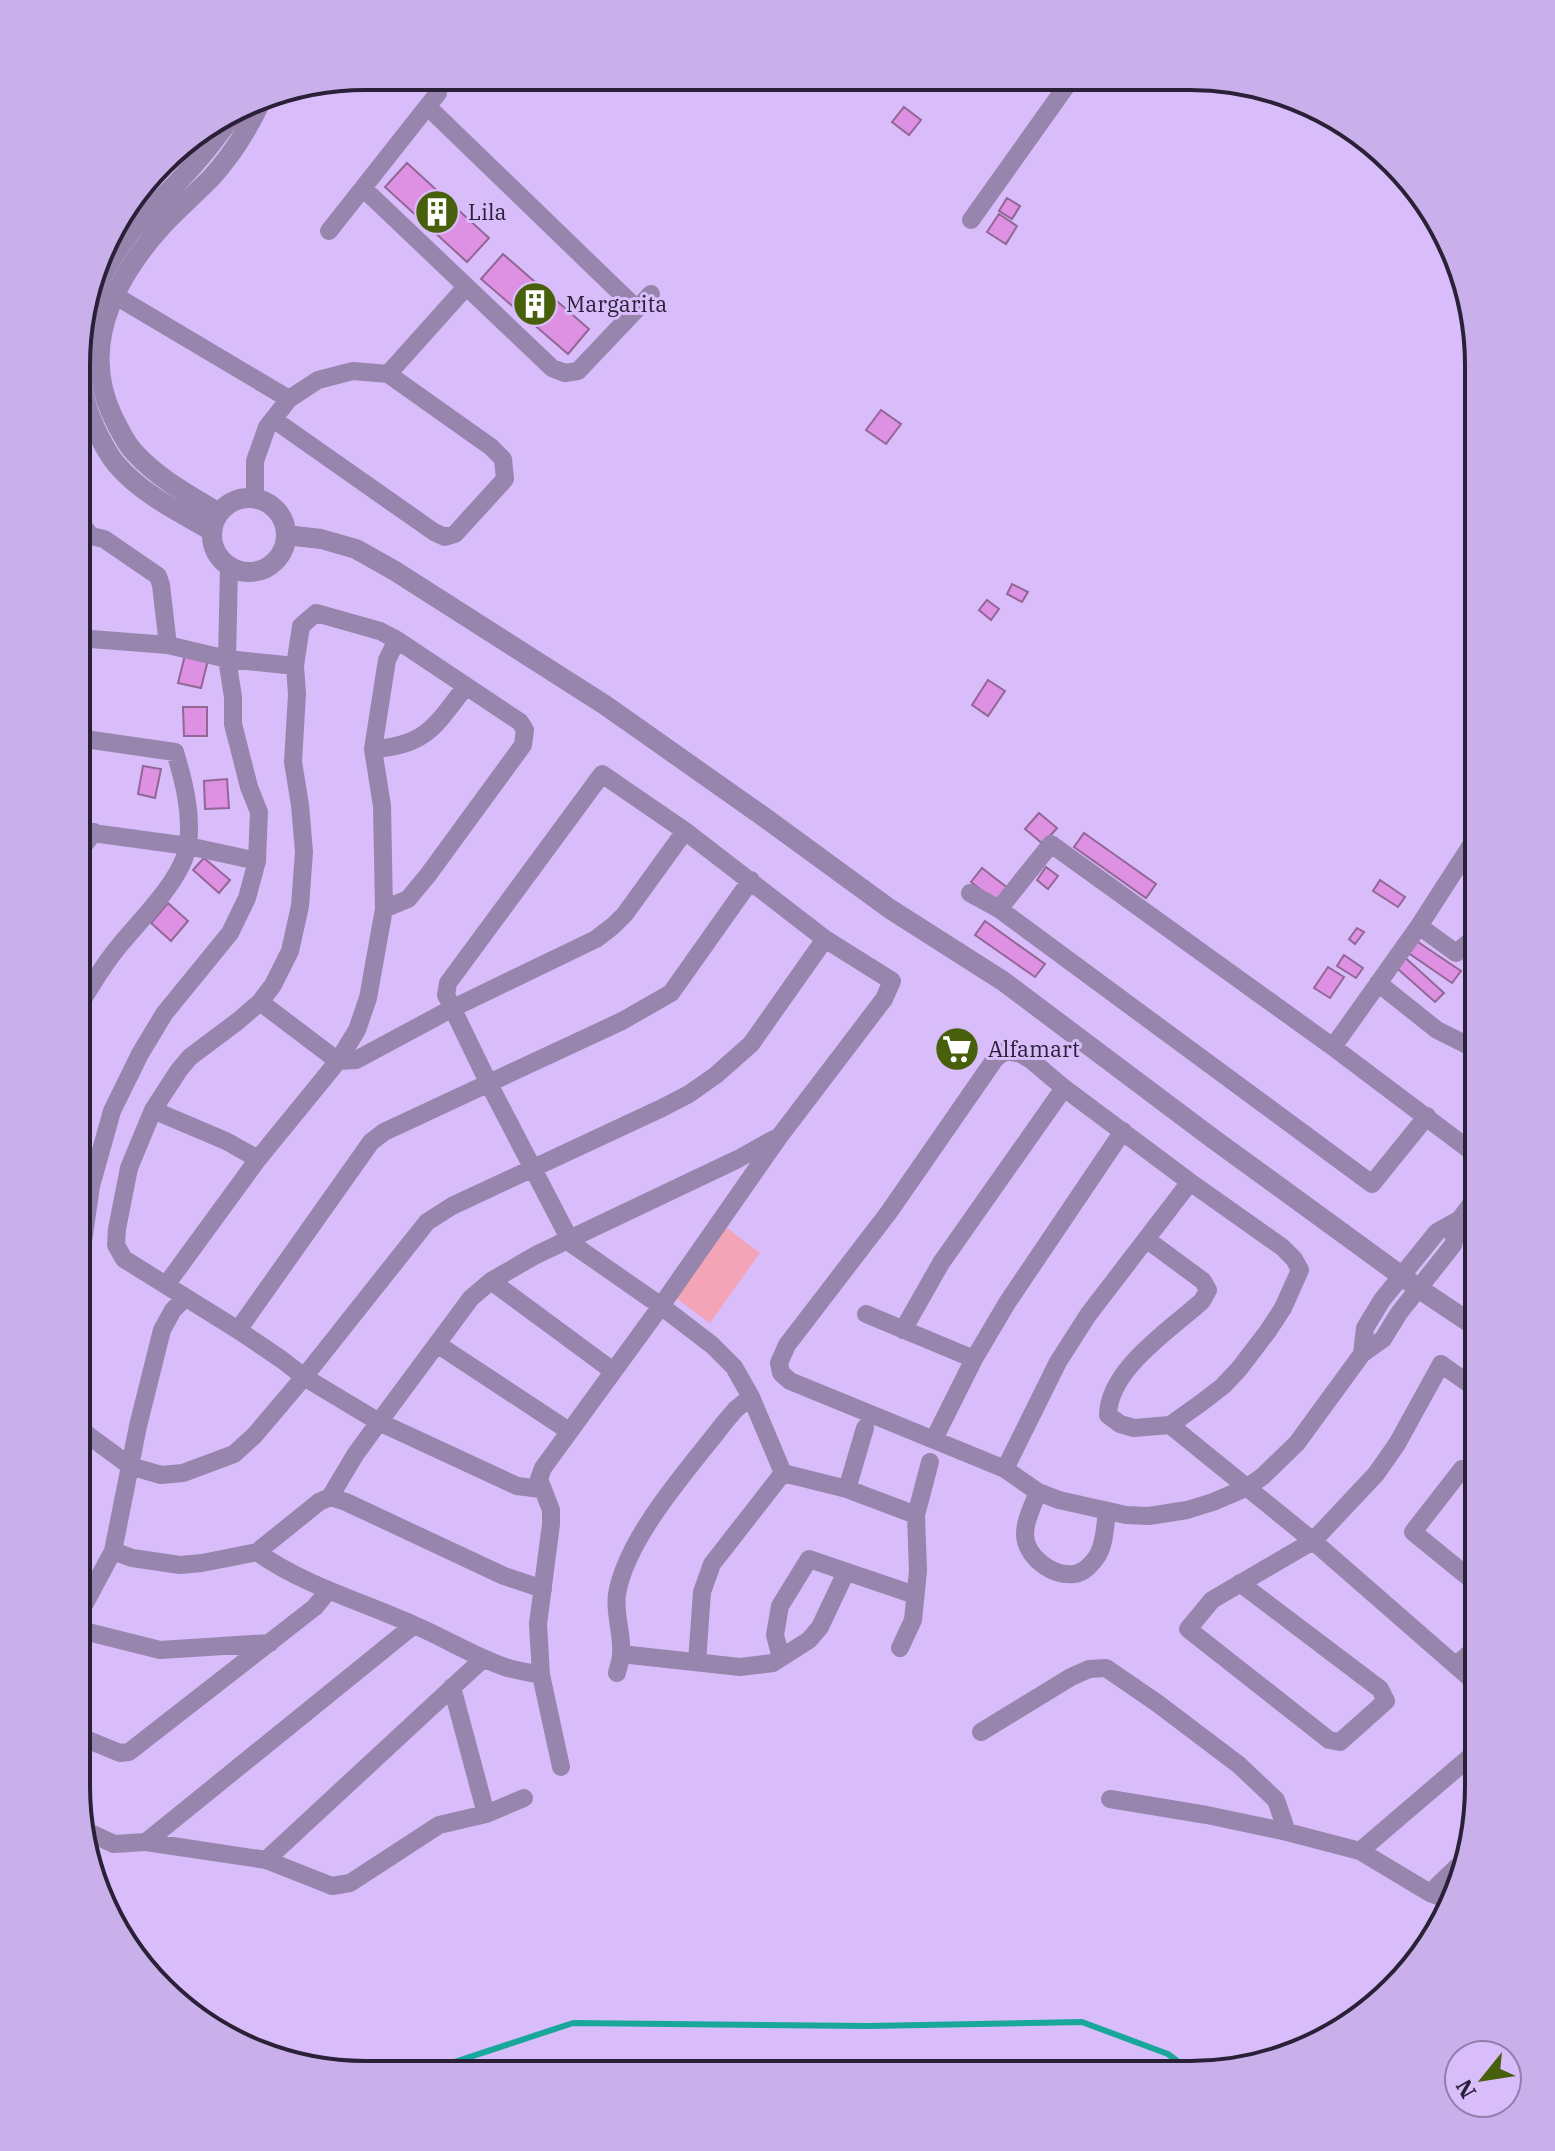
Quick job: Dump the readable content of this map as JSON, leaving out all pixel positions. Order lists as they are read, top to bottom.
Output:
{
  "places": {
    "building": ["Lila", "Margarita"],
    "supermarket": ["Alfamart"]
  },
  "north": "bottom left"
}
